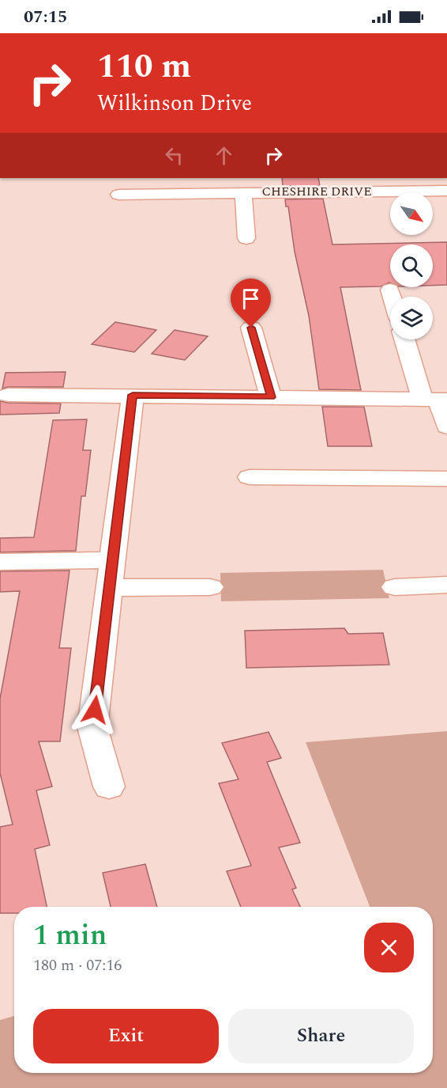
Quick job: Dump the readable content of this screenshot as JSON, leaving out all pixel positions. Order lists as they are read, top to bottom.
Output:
{
  "streets": {
    "street": ["CHESHIRE DRIVE"]
  },
  "north": "bottom right",
  "page": {
    "status": "07:15",
    "turn": ["110 m", "Wilkinson Drive"],
    "heading": ["1 min", "180 m · 07:16"],
    "buttons": ["Exit", "Share"]
  }
}
